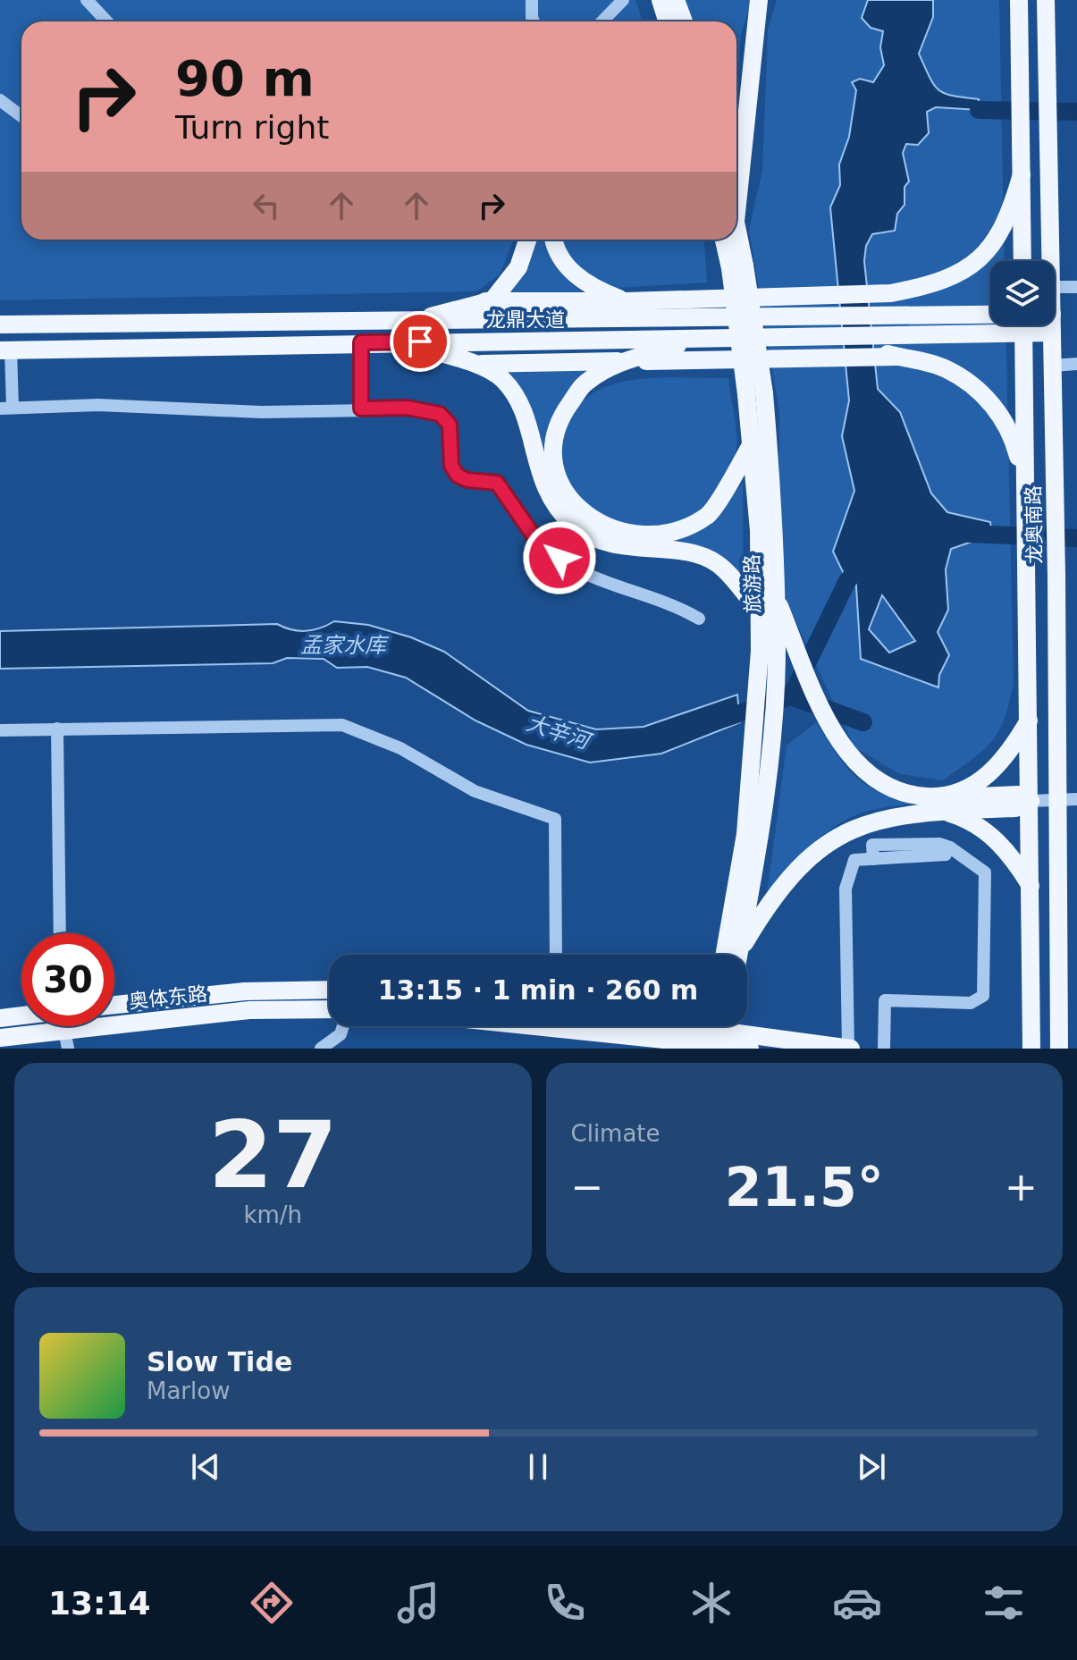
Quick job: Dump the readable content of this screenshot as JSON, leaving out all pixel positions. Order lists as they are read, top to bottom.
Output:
{
  "streets": {
    "main road": [
      "龙鼎大道",
      "龙奥南路",
      "旅游路",
      "奥体东路"
    ]
  },
  "water": ["孟家水库", "大辛河"],
  "page": {
    "turn": ["90 m", "Turn right"],
    "limit": "30",
    "trip": "13:15 · 1 min · 260 m",
    "tile": [
      ["27", "km/h"],
      "Climate"
    ],
    "heat": ["−", "21.5°", "+"],
    "song": ["Slow Tide", "Marlow"],
    "tabs": "13:14"
  }
}
